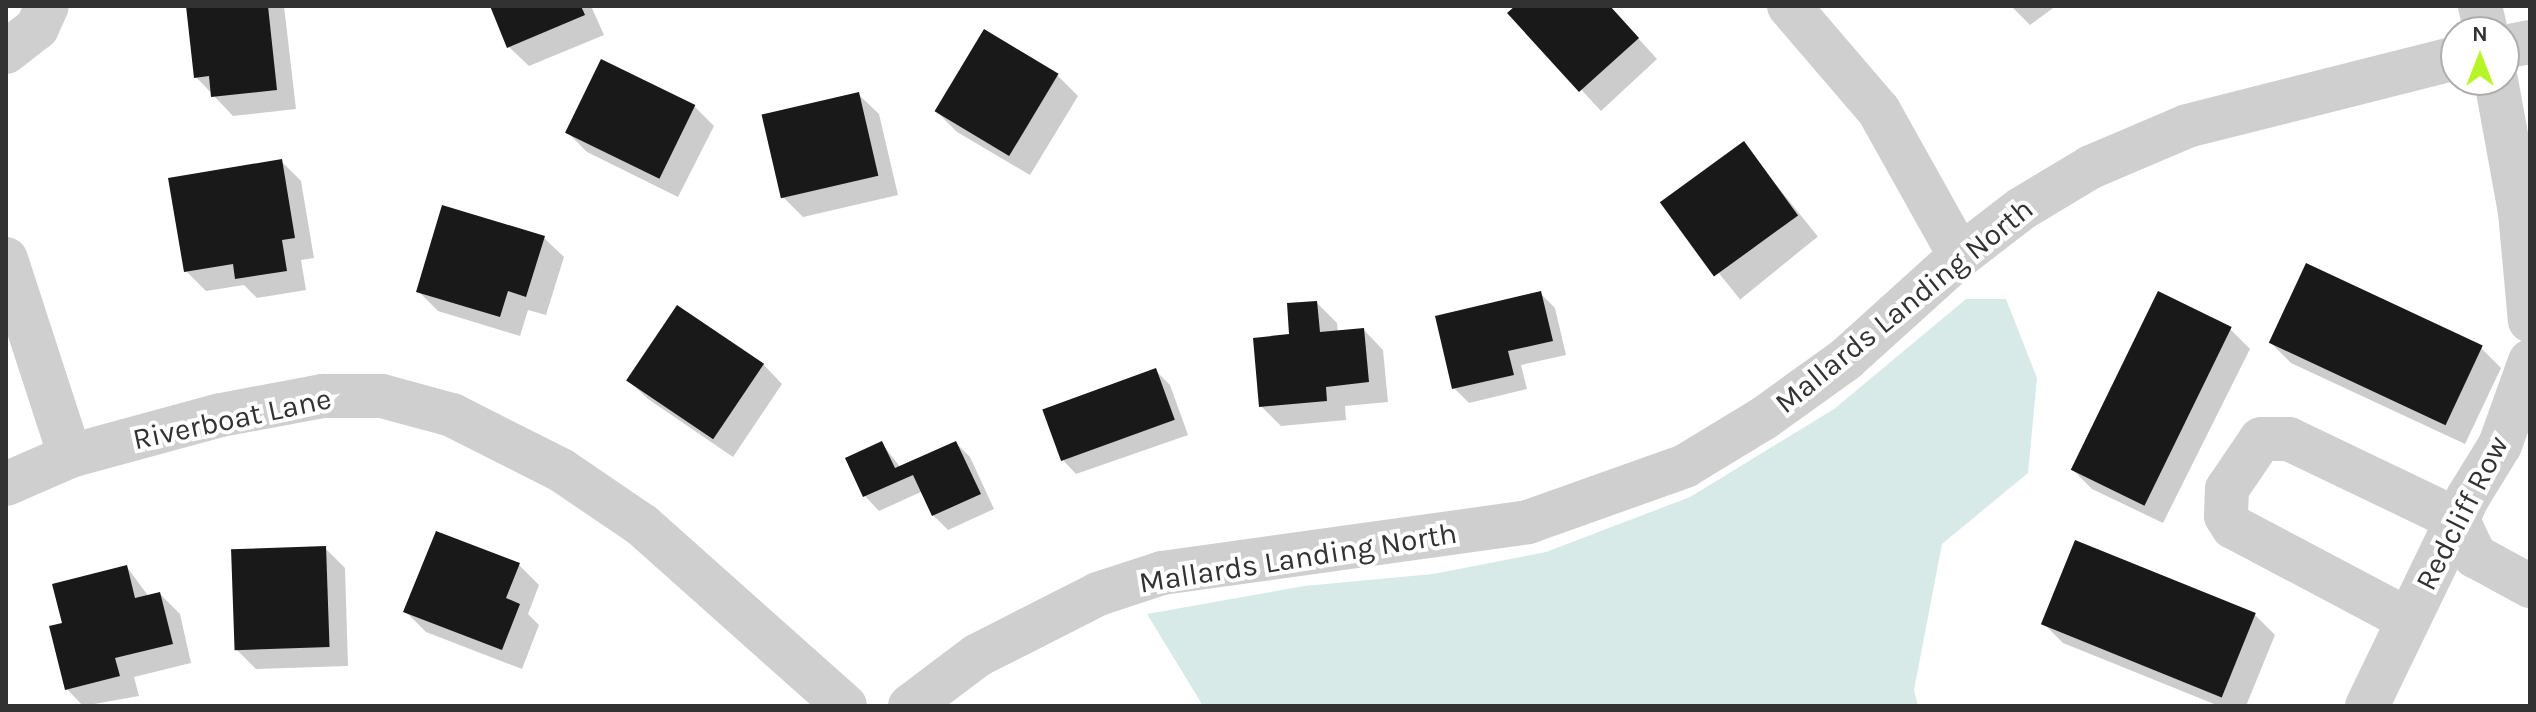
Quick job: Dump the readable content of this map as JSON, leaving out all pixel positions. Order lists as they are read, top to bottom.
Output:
{
  "streets": {
    "street": ["Mallards Landing North", "Riverboat Lane", "Redcliff Row"]
  },
  "north": "top"
}
